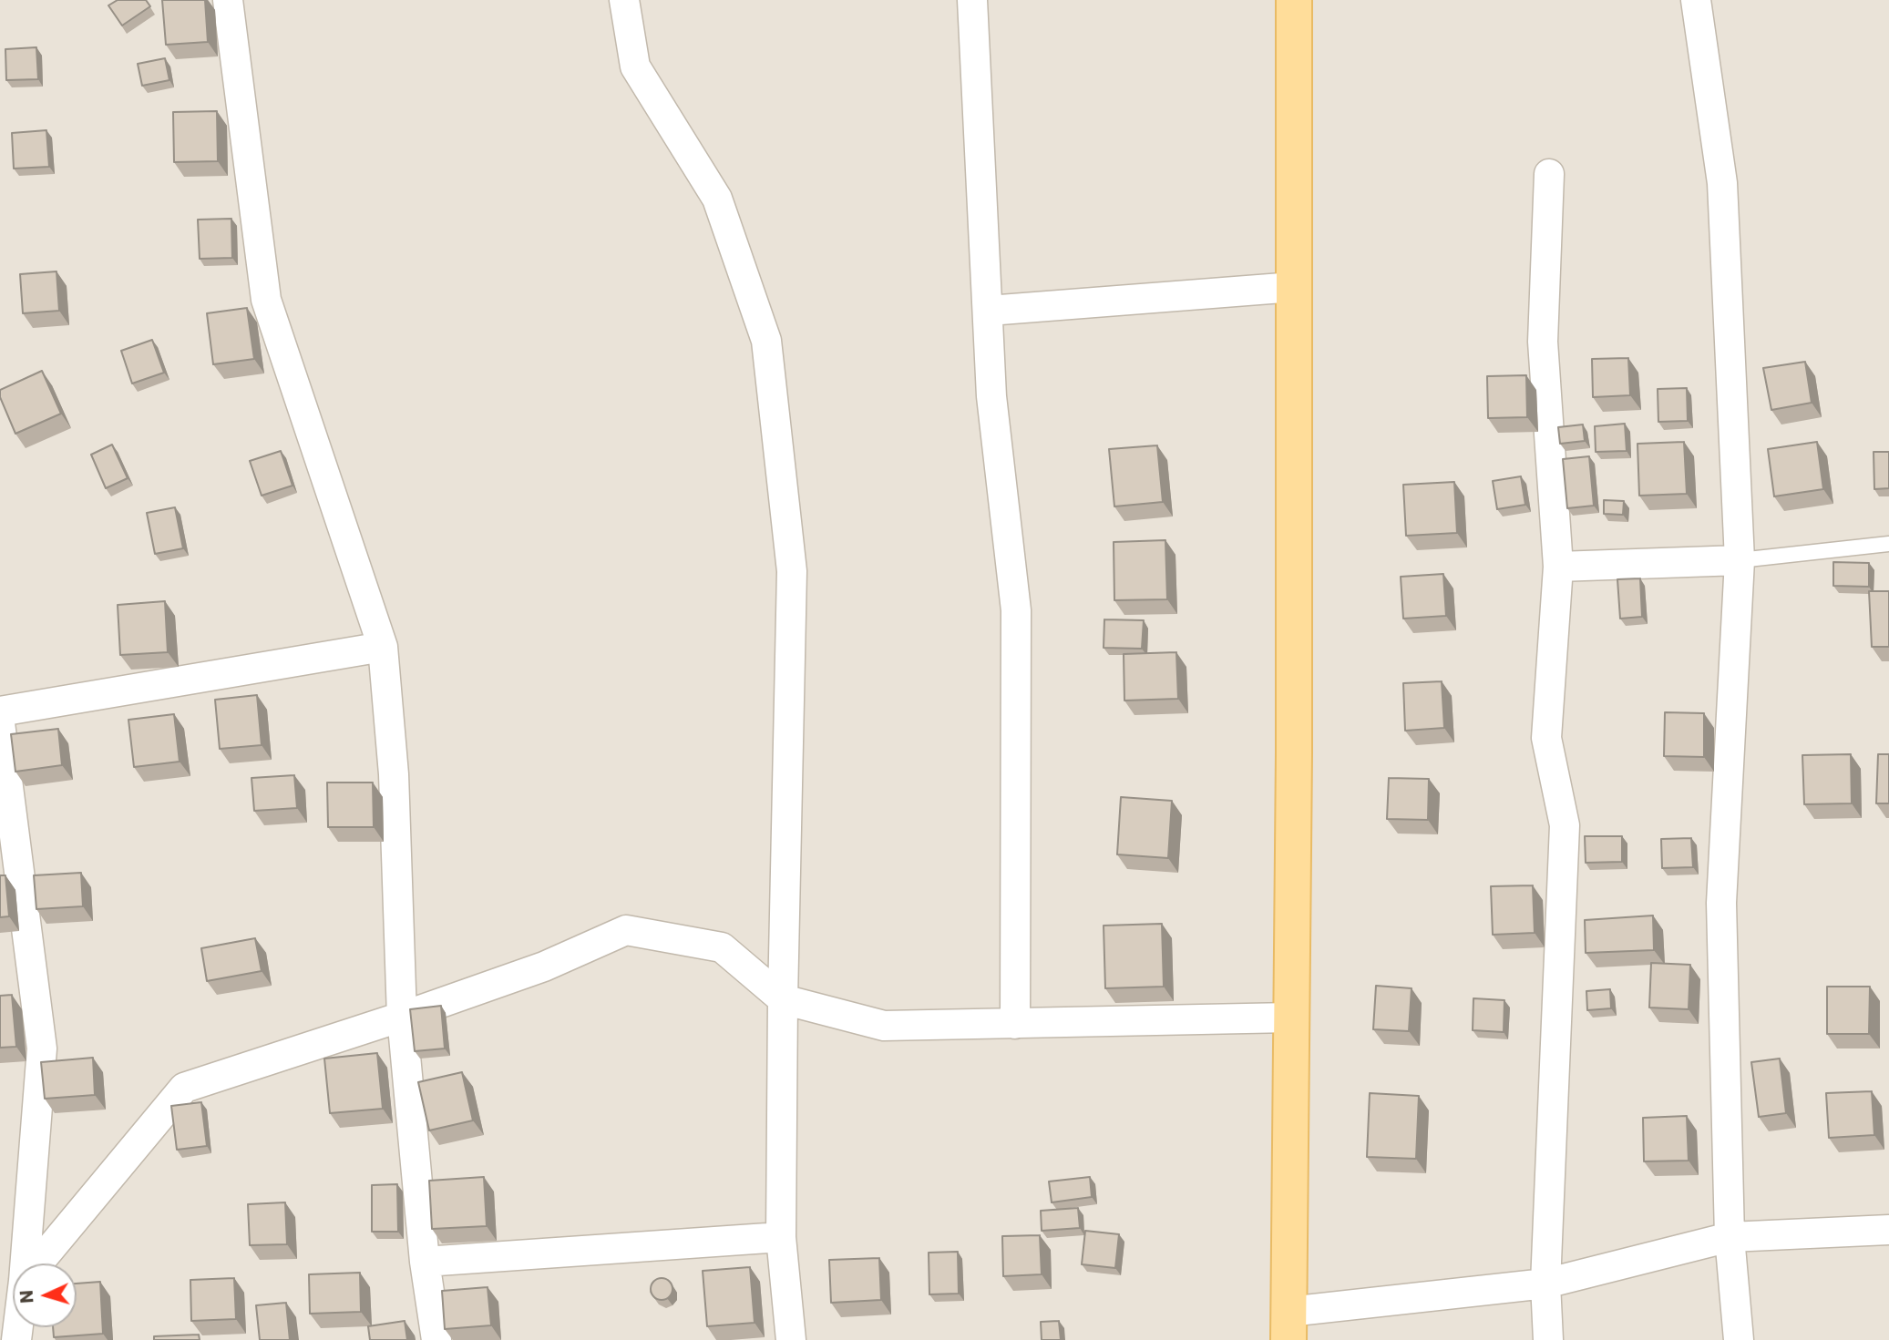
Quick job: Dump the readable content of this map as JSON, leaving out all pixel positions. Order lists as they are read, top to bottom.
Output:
{
  "north": "left"
}
